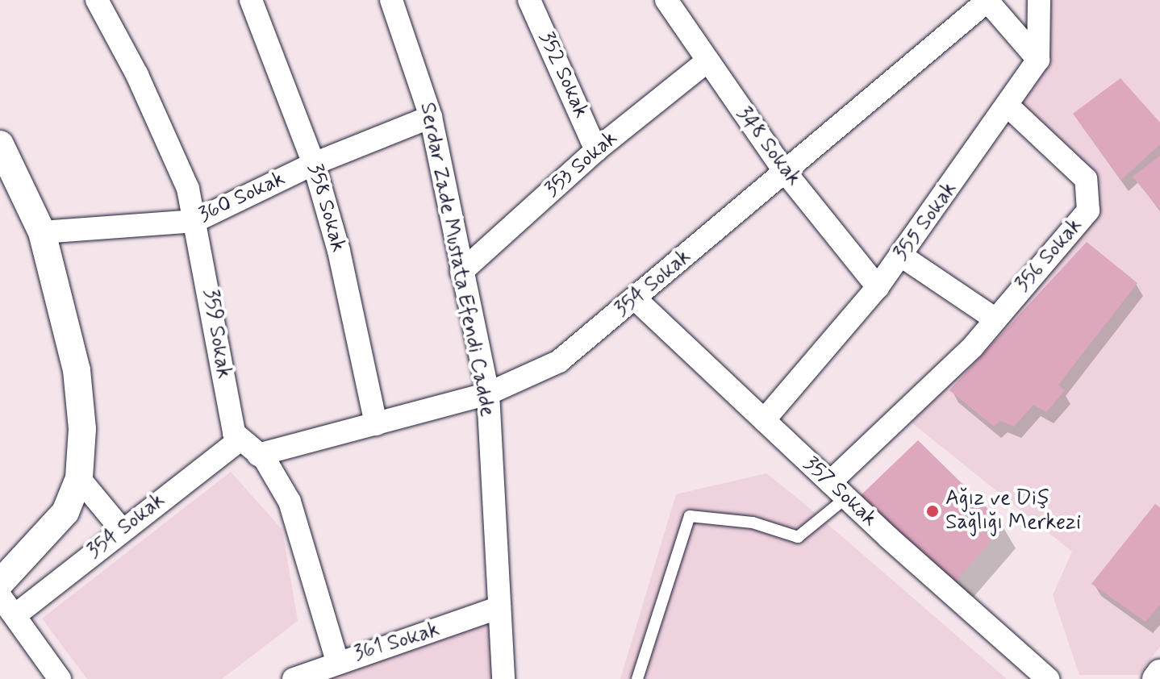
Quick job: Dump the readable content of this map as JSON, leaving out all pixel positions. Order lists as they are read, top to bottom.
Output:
{
  "streets": {
    "street": [
      "352 Sokak",
      "348 Sokak",
      "353 Sokak",
      "360 Sokak",
      "358 Sokak",
      "355 Sokak",
      "356 Sokak",
      "Serdar Zade Mustata Efendi Cadde",
      "354 Sokak",
      "359 Sokak",
      "357 Sokak",
      "361 Sokak"
    ]
  },
  "crossings": [
    ["352 Sokak", "353 Sokak"],
    ["348 Sokak", "353 Sokak"],
    ["348 Sokak", "355 Sokak"],
    ["348 Sokak", "354 Sokak"],
    ["353 Sokak", "Serdar Zade Mustata Efendi Cadde"],
    ["360 Sokak", "358 Sokak"],
    ["360 Sokak", "Serdar Zade Mustata Efendi Cadde"],
    ["360 Sokak", "359 Sokak"],
    ["358 Sokak", "354 Sokak"],
    ["355 Sokak", "356 Sokak"],
    ["355 Sokak", "357 Sokak"],
    ["356 Sokak", "357 Sokak"],
    ["Serdar Zade Mustata Efendi Cadde", "354 Sokak"],
    ["Serdar Zade Mustata Efendi Cadde", "361 Sokak"],
    ["354 Sokak", "359 Sokak"],
    ["354 Sokak", "357 Sokak"]
  ],
  "places": ["Ağız ve Diş Sağlığı Merkezi"]
}
